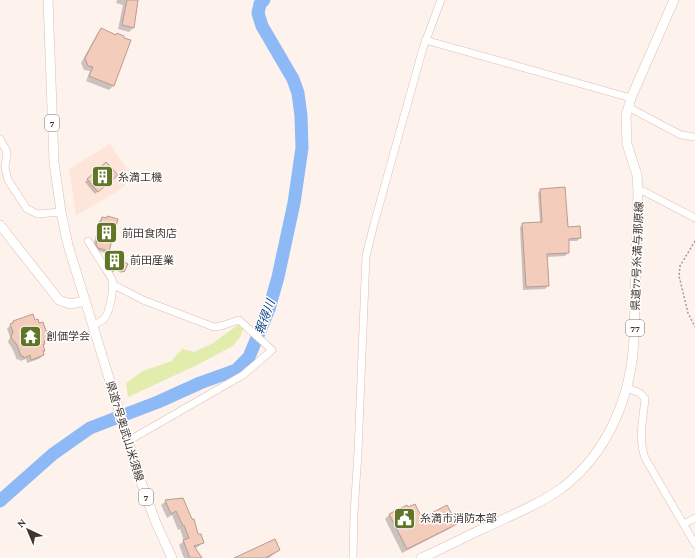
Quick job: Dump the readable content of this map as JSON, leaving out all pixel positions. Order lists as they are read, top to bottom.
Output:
{
  "streets": {
    "main road": [
      "7",
      "県道77号糸満与那原線",
      "77",
      "県道7号奥武山米須線"
    ]
  },
  "water": ["報得川"],
  "places": {
    "building": ["糸満工機", "前田食肉店", "前田産業"],
    "temple": ["創価学会"],
    "public building": ["糸満市消防本部"]
  },
  "north": "top left"
}
